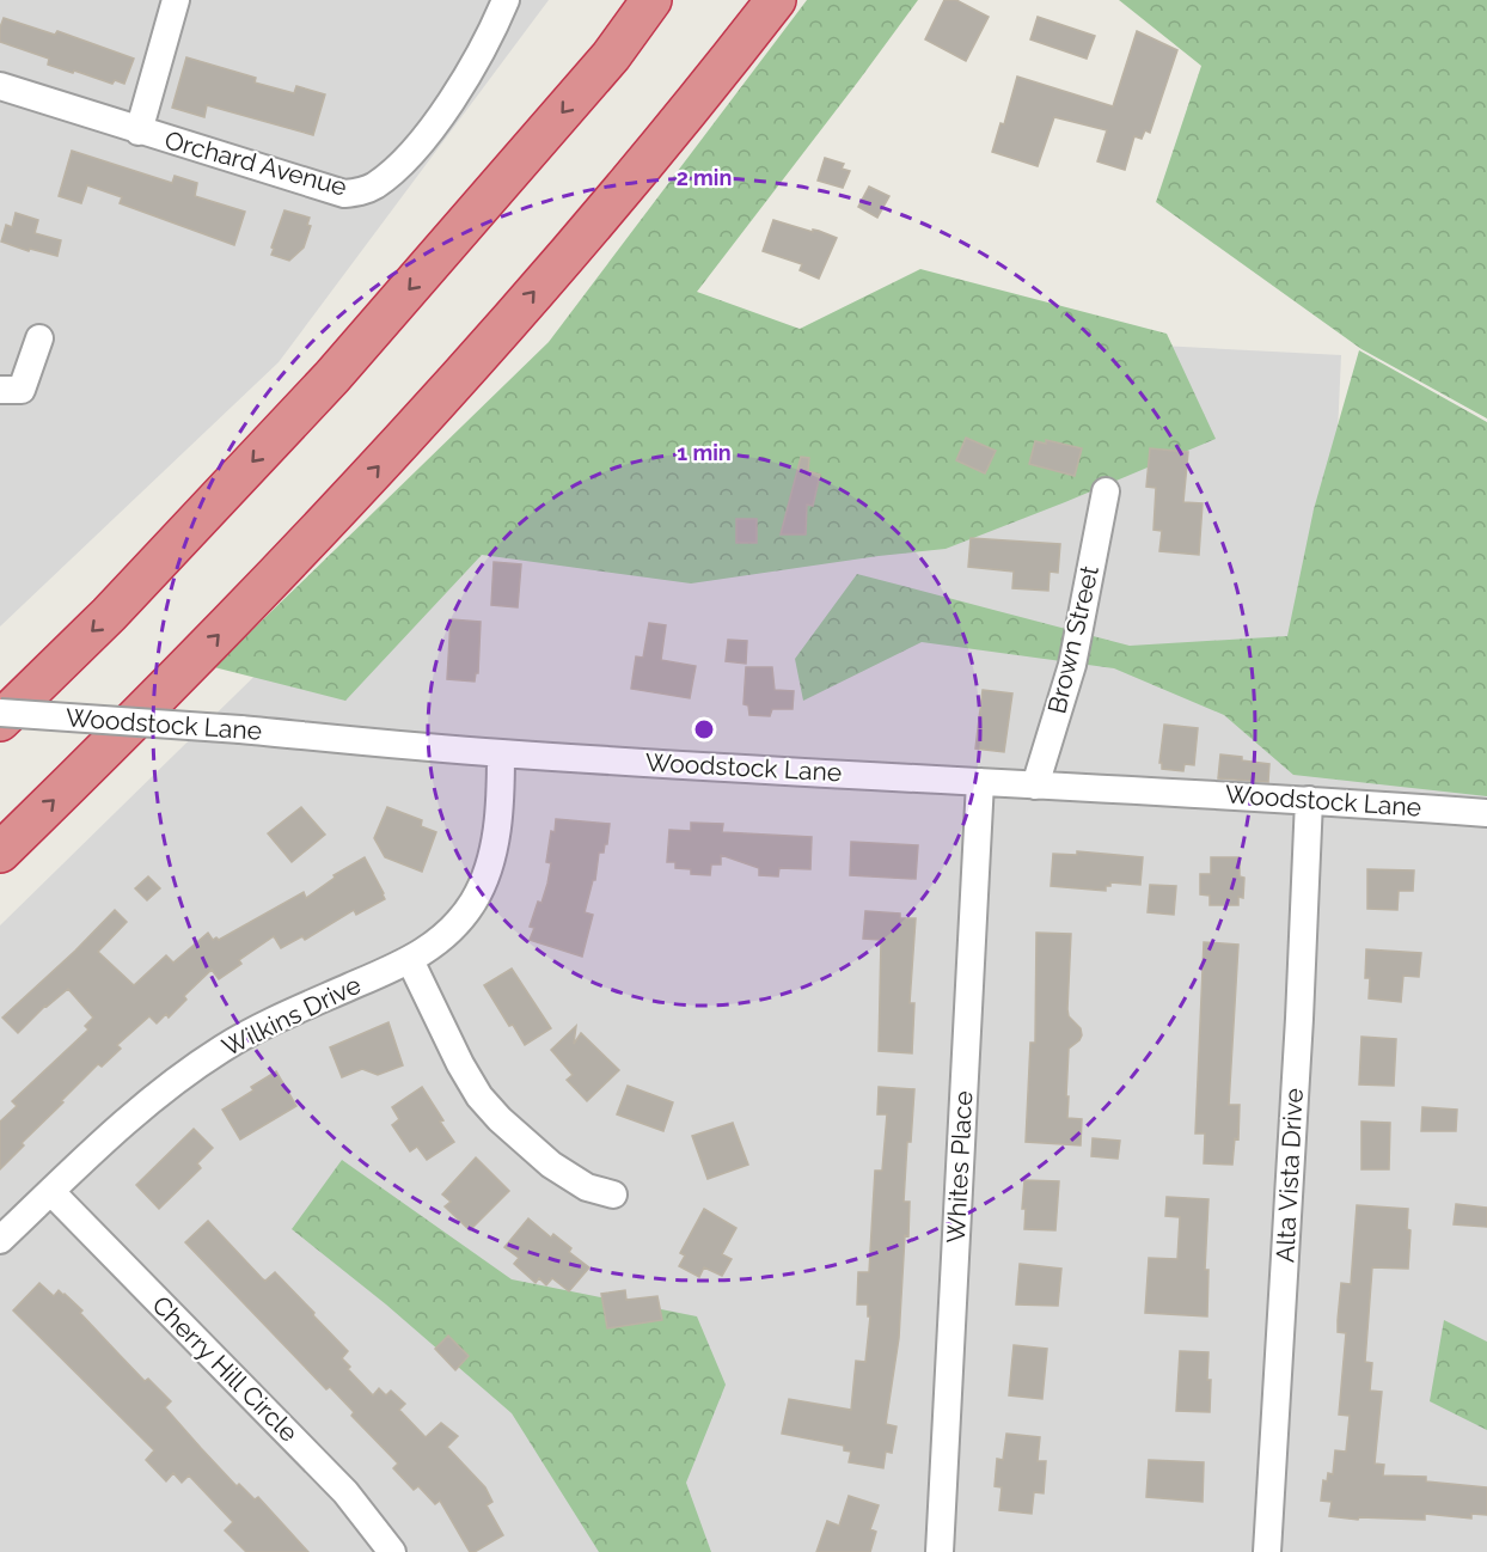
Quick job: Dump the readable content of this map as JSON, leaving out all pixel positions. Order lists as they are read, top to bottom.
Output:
{
  "streets": {
    "street": [
      "Orchard Avenue",
      "Brown Street",
      "Woodstock Lane",
      "Wilkins Drive",
      "Whites Place",
      "Alta Vista Drive",
      "Cherry Hill Circle"
    ]
  },
  "crossings": [
    ["Brown Street", "Woodstock Lane"],
    ["Woodstock Lane", "Wilkins Drive"],
    ["Woodstock Lane", "Whites Place"],
    ["Woodstock Lane", "Alta Vista Drive"],
    ["Wilkins Drive", "Cherry Hill Circle"]
  ],
  "rings": ["2 min", "1 min"]
}
